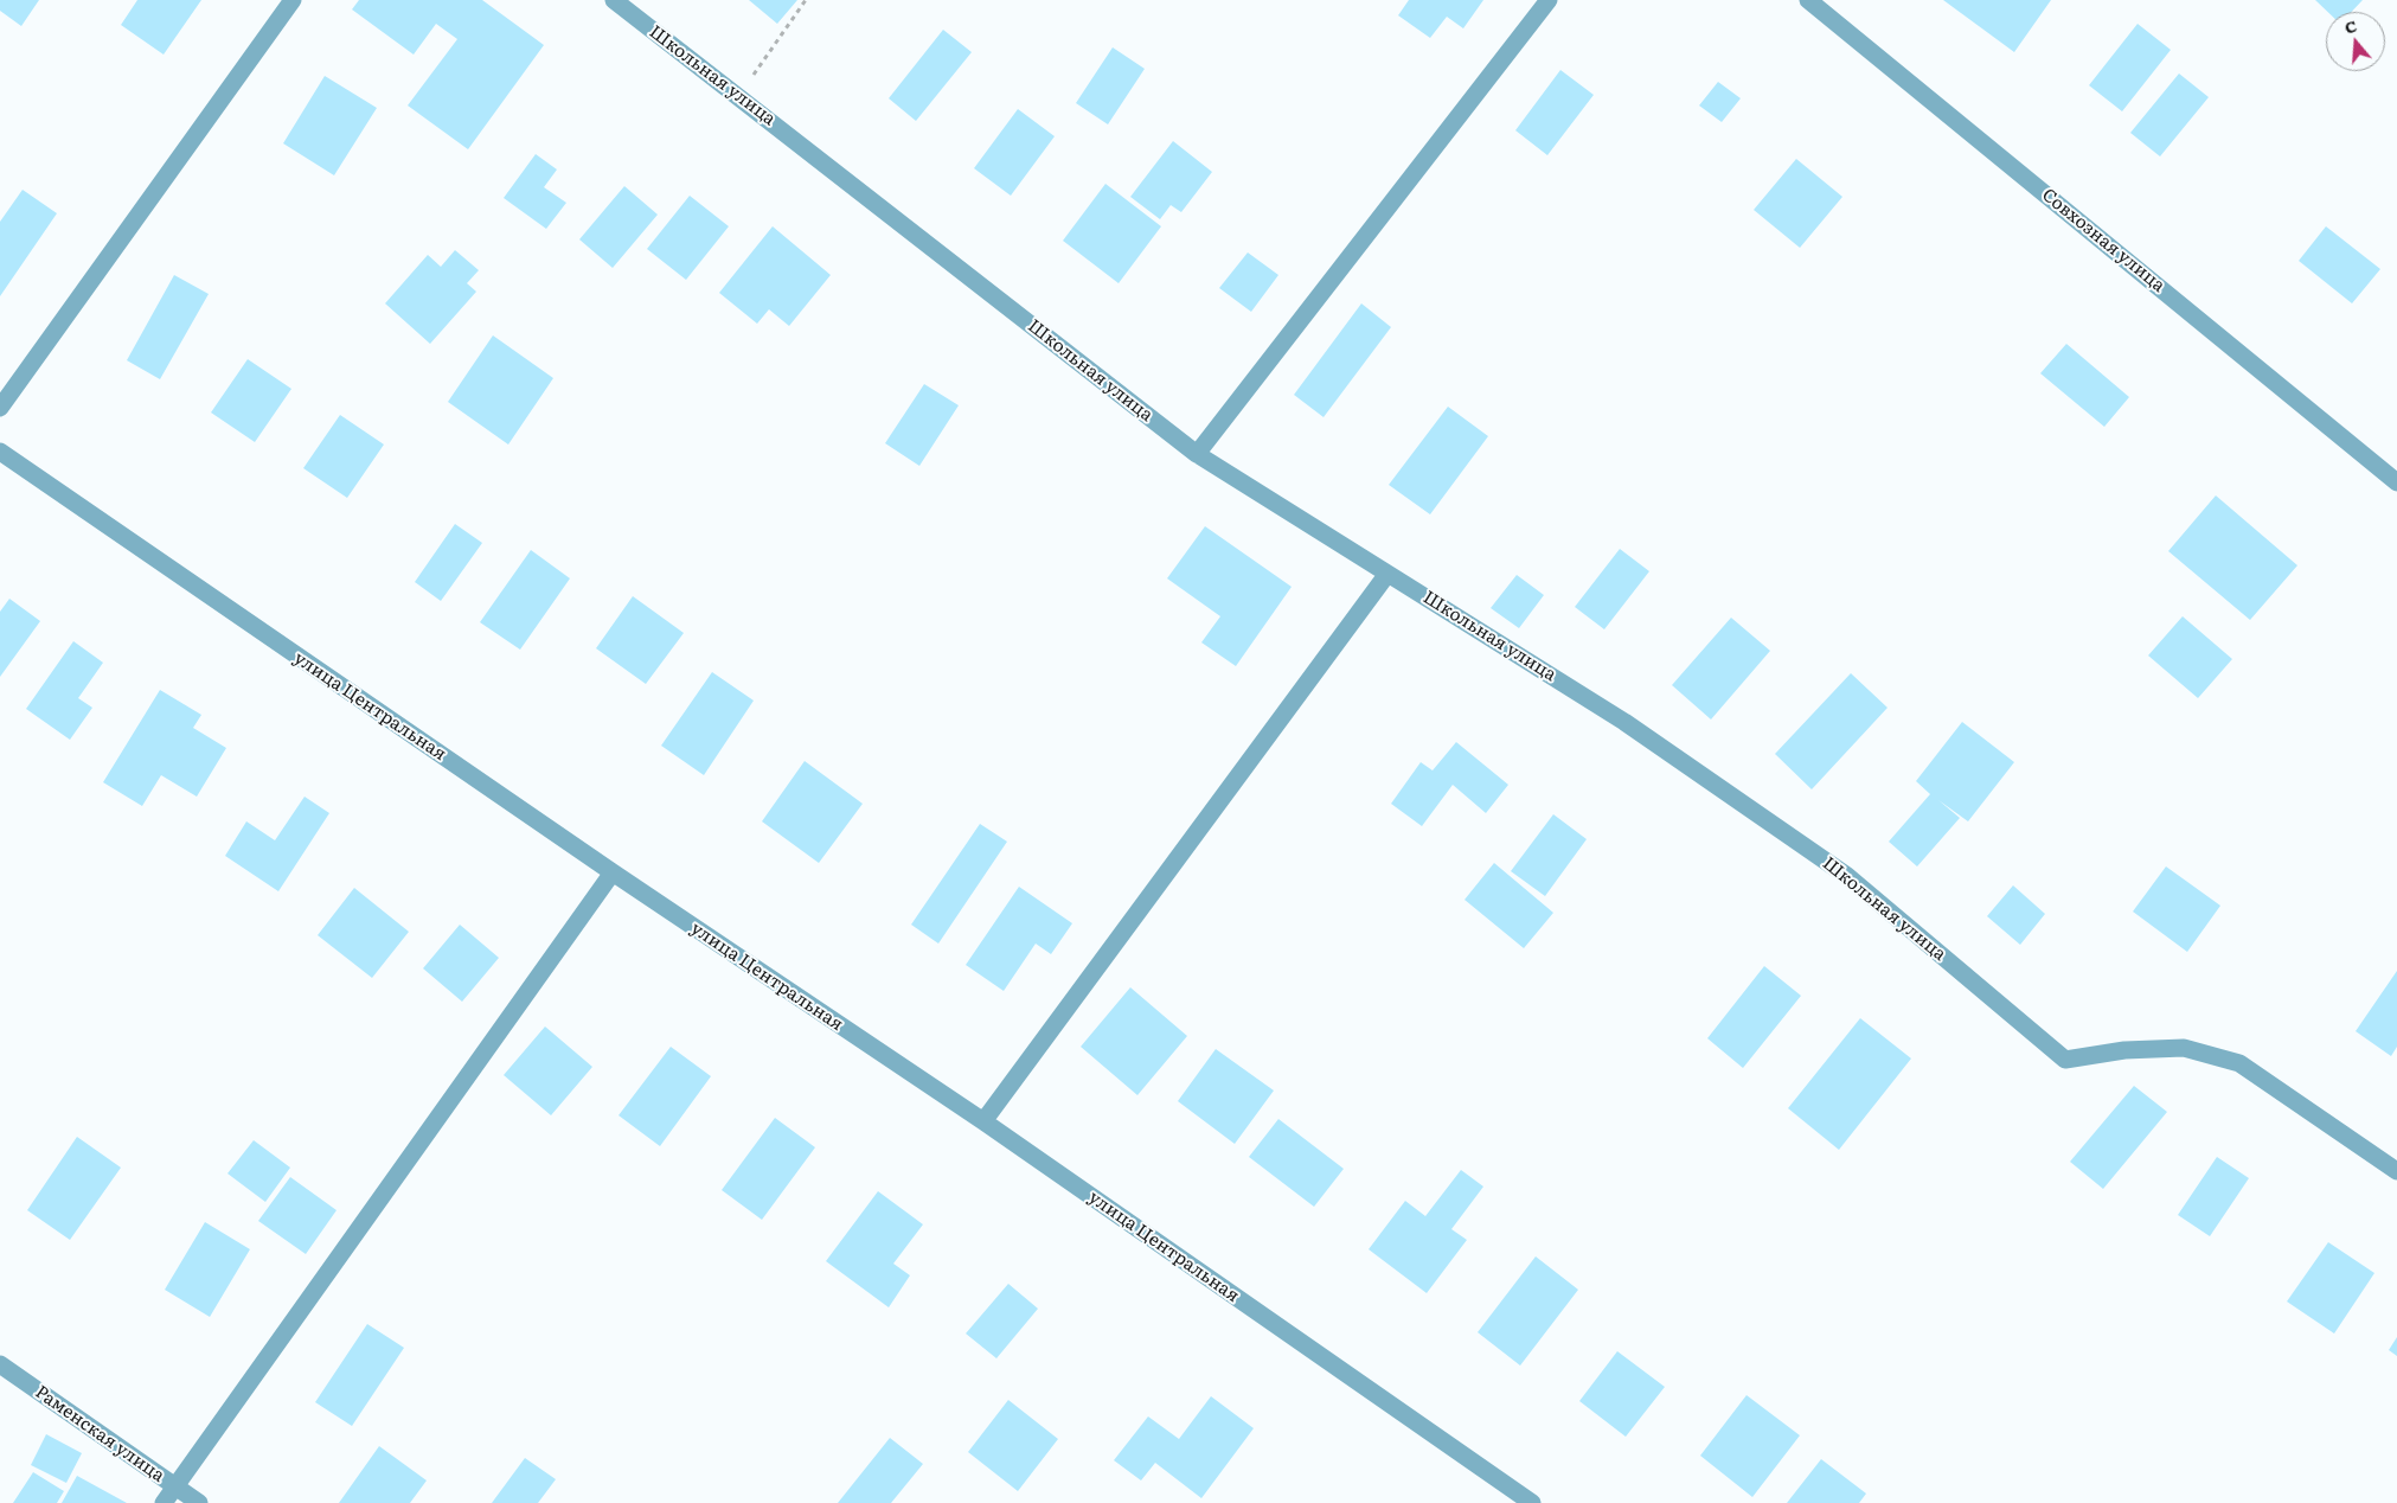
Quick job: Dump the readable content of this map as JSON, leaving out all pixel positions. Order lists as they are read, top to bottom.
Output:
{
  "streets": {
    "street": [
      "Школьная улица",
      "Совхозная улица",
      "улица Центральная",
      "Раменская улица"
    ]
  },
  "north": "top"
}
